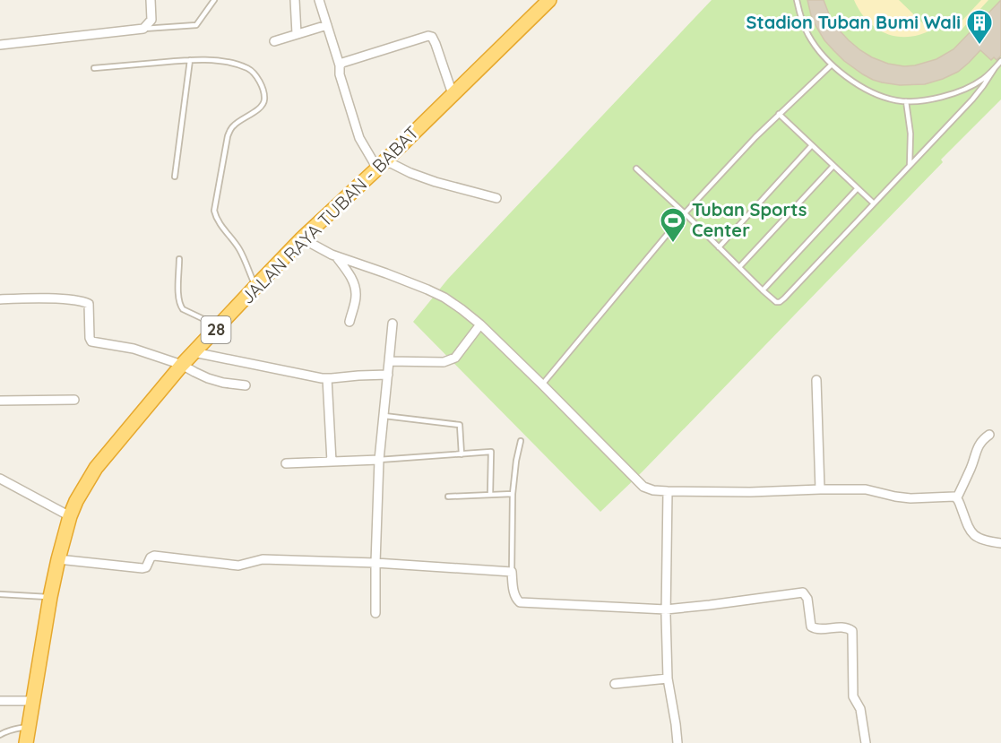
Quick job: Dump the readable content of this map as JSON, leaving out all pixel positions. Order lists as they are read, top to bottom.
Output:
{
  "streets": {
    "highway": ["JALAN RAYA TUBAN - BABAT", "28"]
  },
  "places": {
    "building": ["Stadion Tuban Bumi Wali"],
    "sports": ["Tuban Sports Center"]
  }
}
